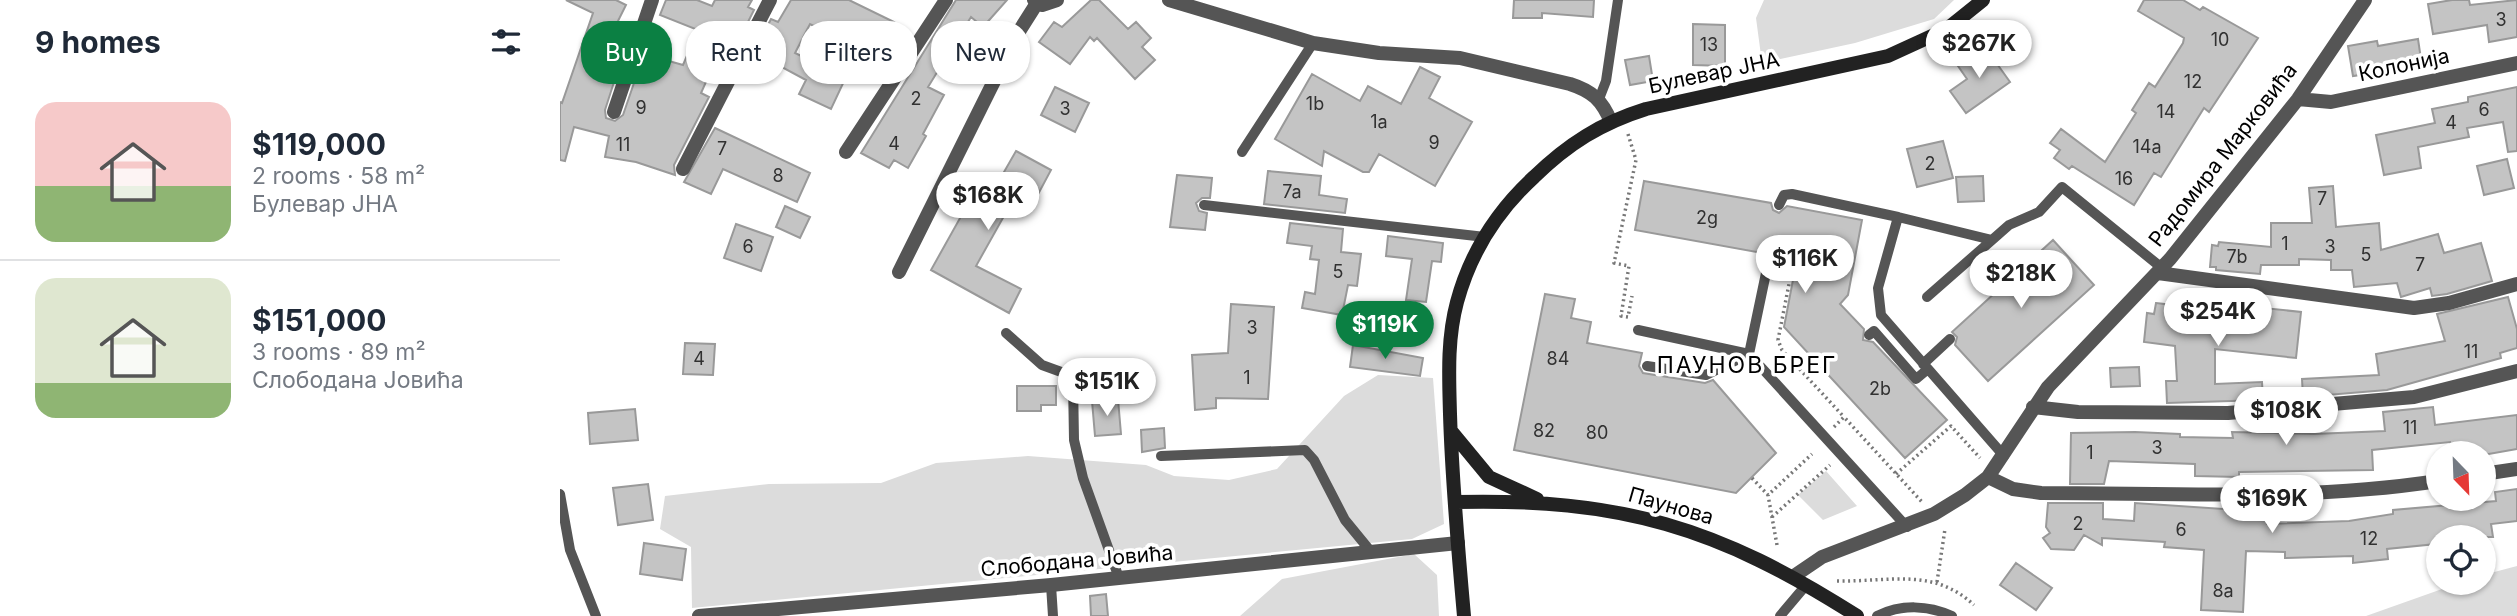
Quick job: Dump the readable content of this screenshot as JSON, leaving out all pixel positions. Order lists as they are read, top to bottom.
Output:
{
  "streets": {
    "main road": ["Булевар ЈНА", "Паунова"],
    "street": ["Колонија", "Радомира Марковића", "Слободана Јовића"]
  },
  "crossings": [
    ["Колонија", "Радомира Марковића"],
    ["Булевар ЈНА", "Паунова"],
    ["Булевар ЈНА", "Слободана Јовића"],
    ["Радомира Марковића", "Паунова"]
  ],
  "districts": ["ПАУНОВ БРЕГ"],
  "house_numbers": [
    "3",
    "10",
    "13",
    "12",
    "2",
    "1b",
    "9",
    "3",
    "6",
    "14",
    "1a",
    "4",
    "9",
    "4",
    "11",
    "14a",
    "7",
    "2",
    "8",
    "16",
    "7a",
    "7",
    "2g",
    "1",
    "6",
    "3",
    "5",
    "7b",
    "7",
    "5",
    "3",
    "11",
    "4",
    "84",
    "1",
    "2b",
    "11",
    "82",
    "80",
    "3",
    "1",
    "2",
    "6",
    "12",
    "8a"
  ],
  "north": "bottom right",
  "page": {
    "heading": "9 homes",
    "price": [
      "$267K",
      "$168K",
      "$116K",
      "$218K",
      "$254K",
      "$119K",
      "$151K",
      "$108K",
      "$169K"
    ],
    "chip": [
      "Buy",
      "Rent",
      "Filters",
      "New"
    ],
    "list": [
      {
        "name": "$119,000",
        "note": "2 rooms · 58 m² · Булевар ЈНА"
      },
      {
        "name": "$151,000",
        "note": "3 rooms · 89 m² · Слободана Јовића"
      }
    ]
  }
}
